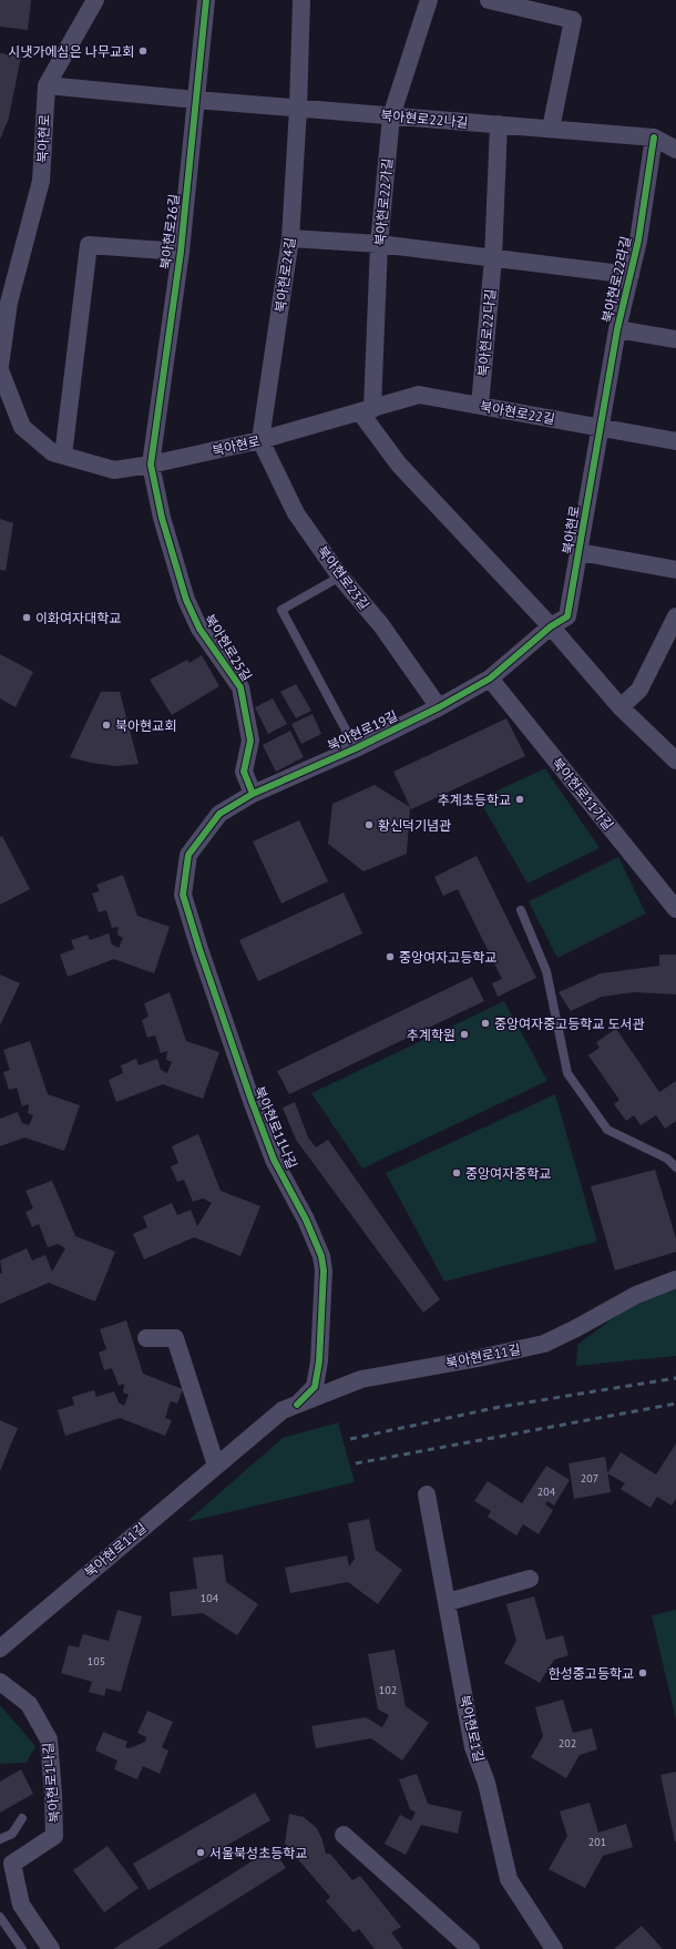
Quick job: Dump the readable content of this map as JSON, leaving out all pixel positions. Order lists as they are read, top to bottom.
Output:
{
  "streets": {
    "street": [
      "북아현로22나길",
      "북아현로",
      "북아현로22가길",
      "북아현로26길",
      "북아현로24길",
      "북아현로22라길",
      "북아현로22다길",
      "북아현로22길",
      "북아현로23길",
      "북아현로25길",
      "북아현로19길",
      "북아현로11가길",
      "북아현로11나길",
      "북아현로11길",
      "북아현로1길",
      "북아현로1나길"
    ]
  },
  "crossings": [
    ["북아현로22나길", "북아현로22가길"],
    ["북아현로22나길", "북아현로24길"],
    ["북아현로22나길", "북아현로22라길"],
    ["북아현로22나길", "북아현로22다길"],
    ["북아현로", "북아현로22가길"],
    ["북아현로", "북아현로26길"],
    ["북아현로", "북아현로24길"],
    ["북아현로", "북아현로22라길"],
    ["북아현로", "북아현로22길"],
    ["북아현로", "북아현로23길"],
    ["북아현로", "북아현로25길"],
    ["북아현로", "북아현로19길"],
    ["북아현로22가길", "북아현로22길"],
    ["북아현로26길", "북아현로25길"],
    ["북아현로24길", "북아현로23길"],
    ["북아현로22라길", "북아현로22길"],
    ["북아현로22다길", "북아현로22길"],
    ["북아현로23길", "북아현로19길"],
    ["북아현로25길", "북아현로19길"],
    ["북아현로19길", "북아현로11가길"],
    ["북아현로19길", "북아현로11나길"],
    ["북아현로11나길", "북아현로11길"]
  ],
  "places": [
    "시냇가에심은 나무교회",
    "이화여자대학교",
    "북아현교회",
    "추계초등학교",
    "황신덕기념관",
    "중앙여자고등학교",
    "중앙여자중고등학교 도서관",
    "추계학원",
    "중앙여자중학교",
    "한성중고등학교",
    "서울북성초등학교"
  ],
  "house_numbers": [
    "207",
    "204",
    "104",
    "105",
    "102",
    "202",
    "201"
  ]
}
